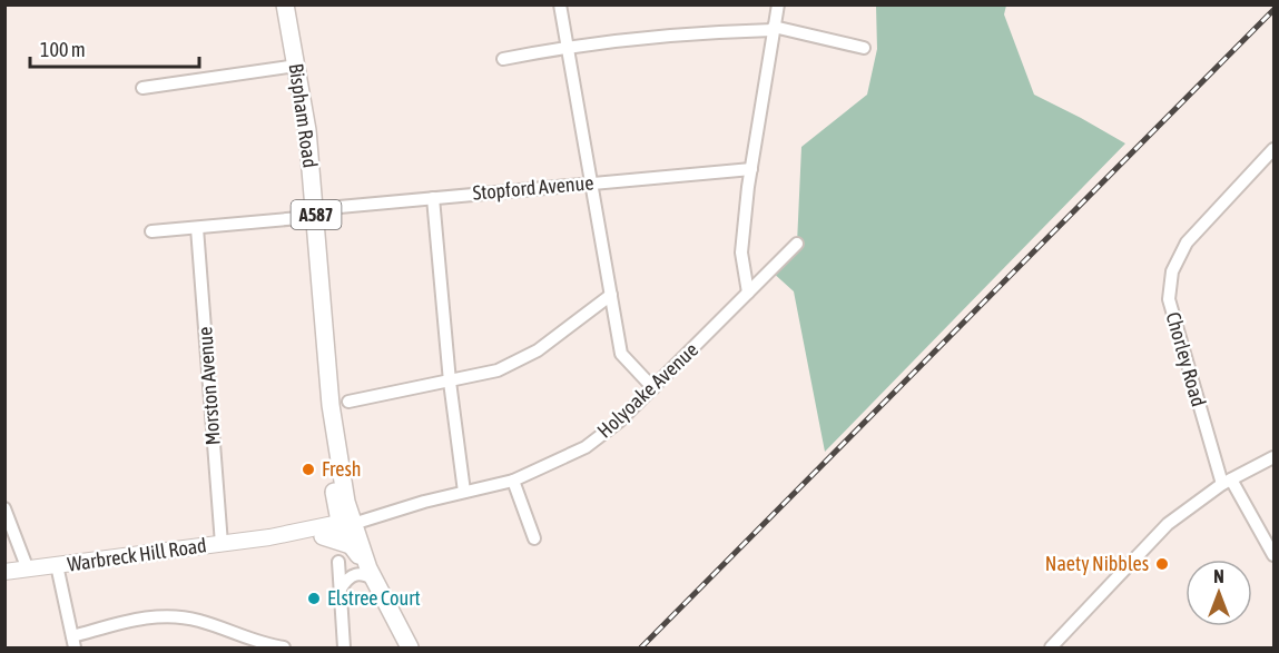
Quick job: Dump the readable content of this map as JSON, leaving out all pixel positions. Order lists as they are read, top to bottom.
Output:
{
  "streets": {
    "main road": ["Bispham Road", "A587", "Warbreck Hill Road"],
    "street": [
      "Stopford Avenue",
      "Chorley Road",
      "Morston Avenue",
      "Holyoake Avenue"
    ]
  },
  "crossings": [
    ["Bispham Road", "Stopford Avenue"],
    ["Bispham Road", "A587"],
    ["Bispham Road", "Holyoake Avenue"],
    ["Bispham Road", "Warbreck Hill Road"],
    ["A587", "Holyoake Avenue"],
    ["A587", "Warbreck Hill Road"],
    ["Morston Avenue", "Warbreck Hill Road"],
    ["Holyoake Avenue", "Warbreck Hill Road"]
  ],
  "places": ["Fresh", "Naety Nibbles", "Elstree Court"],
  "scale_bar": "100 m",
  "north": "top"
}
